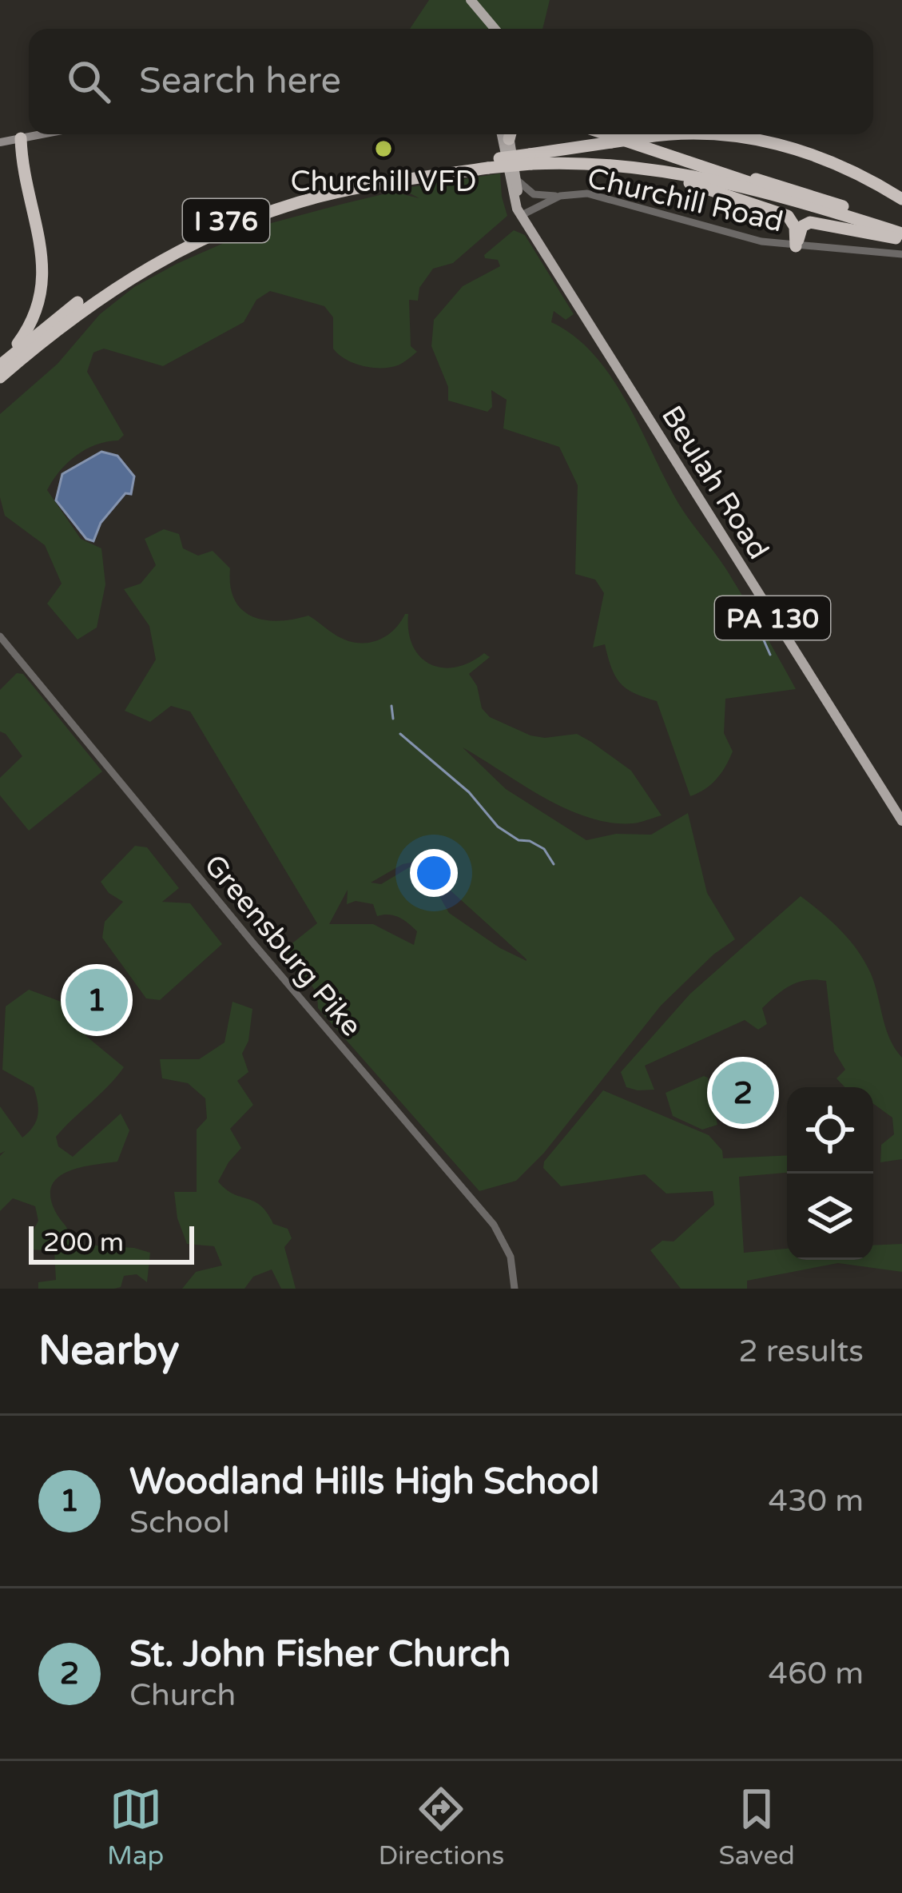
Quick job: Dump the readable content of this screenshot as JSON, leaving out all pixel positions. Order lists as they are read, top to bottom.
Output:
{
  "streets": {
    "highway": ["I 376"],
    "main road": ["Beulah Road", "PA 130"],
    "street": ["Churchill Road", "Greensburg Pike"]
  },
  "crossings": [
    ["Churchill Road", "Beulah Road"]
  ],
  "places": ["Churchill VFD"],
  "scale_bar": "200 m",
  "page": {
    "search": "Search here",
    "pins": ["1", "2"],
    "scale": "200 m",
    "heading": ["Nearby", "2 results"],
    "list": [
      {
        "mark": "1",
        "name": "Woodland Hills High School",
        "note": "School",
        "value": "430 m"
      },
      {
        "mark": "2",
        "name": "St. John Fisher Church",
        "note": "Church",
        "value": "460 m"
      }
    ],
    "nav": ["Map", "Directions", "Saved"]
  }
}
